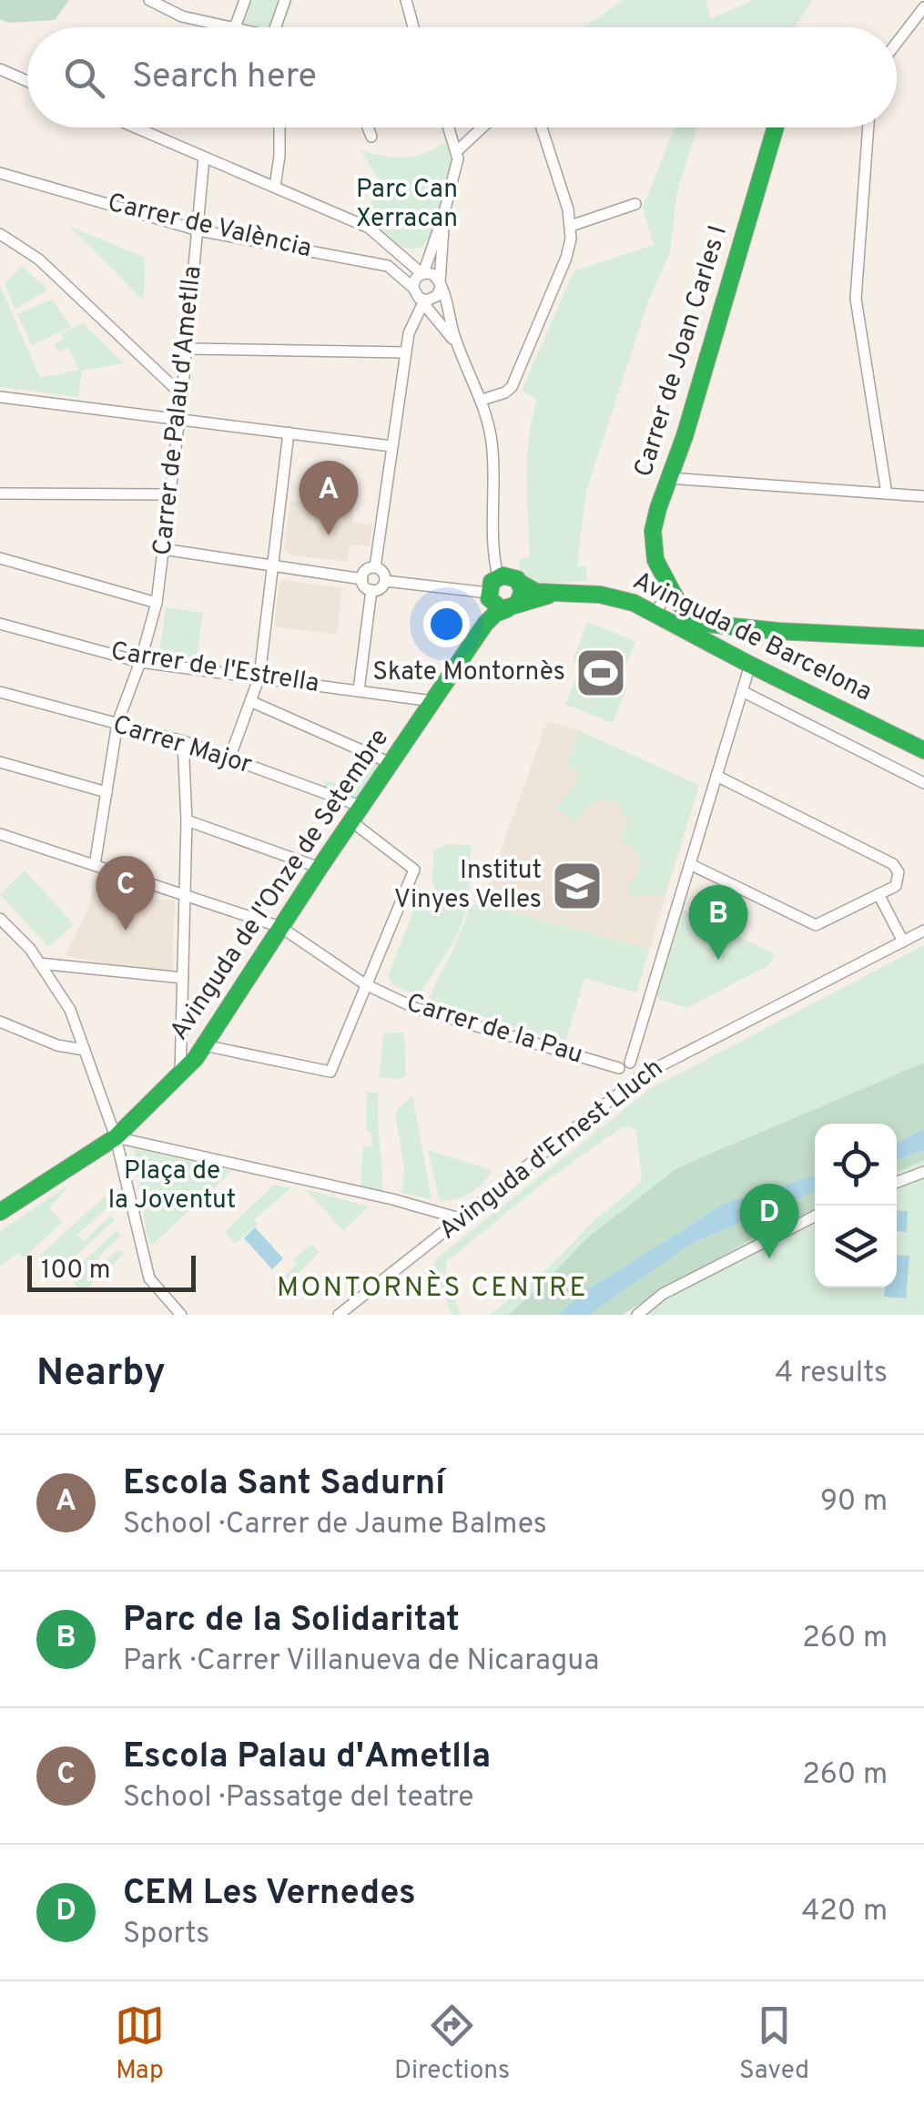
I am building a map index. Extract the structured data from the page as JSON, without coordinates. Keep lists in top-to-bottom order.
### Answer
{
  "streets": {
    "street": [
      "Carrer de València",
      "Carrer de Joan Carles I",
      "Carrer de Palau d'Ametlla",
      "Avinguda de Barcelona",
      "Carrer de l'Estrella",
      "Carrer Major",
      "Avinguda de l'Onze de Setembre",
      "Carrer de la Pau",
      "Avinguda d'Ernest Lluch"
    ]
  },
  "crossings": [
    ["Carrer de València", "Carrer de Palau d'Ametlla"],
    ["Carrer de Palau d'Ametlla", "Carrer de l'Estrella"],
    ["Carrer de Palau d'Ametlla", "Carrer Major"],
    ["Carrer de Palau d'Ametlla", "Carrer de la Pau"],
    ["Carrer de l'Estrella", "Avinguda de l'Onze de Setembre"],
    ["Carrer Major", "Avinguda de l'Onze de Setembre"],
    ["Avinguda de l'Onze de Setembre", "Carrer de la Pau"]
  ],
  "districts": ["MONTORNÈS CENTRE"],
  "parks": ["Parc Can Xerracan", "Plaça de la Joventut"],
  "places": {
    "sports": ["Skate Montornès"],
    "school or university": ["Institut Vinyes Velles"]
  },
  "scale_bar": "100 m",
  "page": {
    "search": "Search here",
    "pins": [
      "A",
      "C",
      "B",
      "D"
    ],
    "scale": "100 m",
    "heading": ["Nearby", "4 results"],
    "list": [
      {
        "mark": "A",
        "name": "Escola Sant Sadurní",
        "note": "School · Carrer de Jaume Balmes",
        "value": "90 m"
      },
      {
        "mark": "B",
        "name": "Parc de la Solidaritat",
        "note": "Park · Carrer Villanueva de Nicaragua",
        "value": "260 m"
      },
      {
        "mark": "C",
        "name": "Escola Palau d'Ametlla",
        "note": "School · Passatge del teatre",
        "value": "260 m"
      },
      {
        "mark": "D",
        "name": "CEM Les Vernedes",
        "note": "Sports",
        "value": "420 m"
      }
    ],
    "nav": ["Map", "Directions", "Saved"]
  }
}
